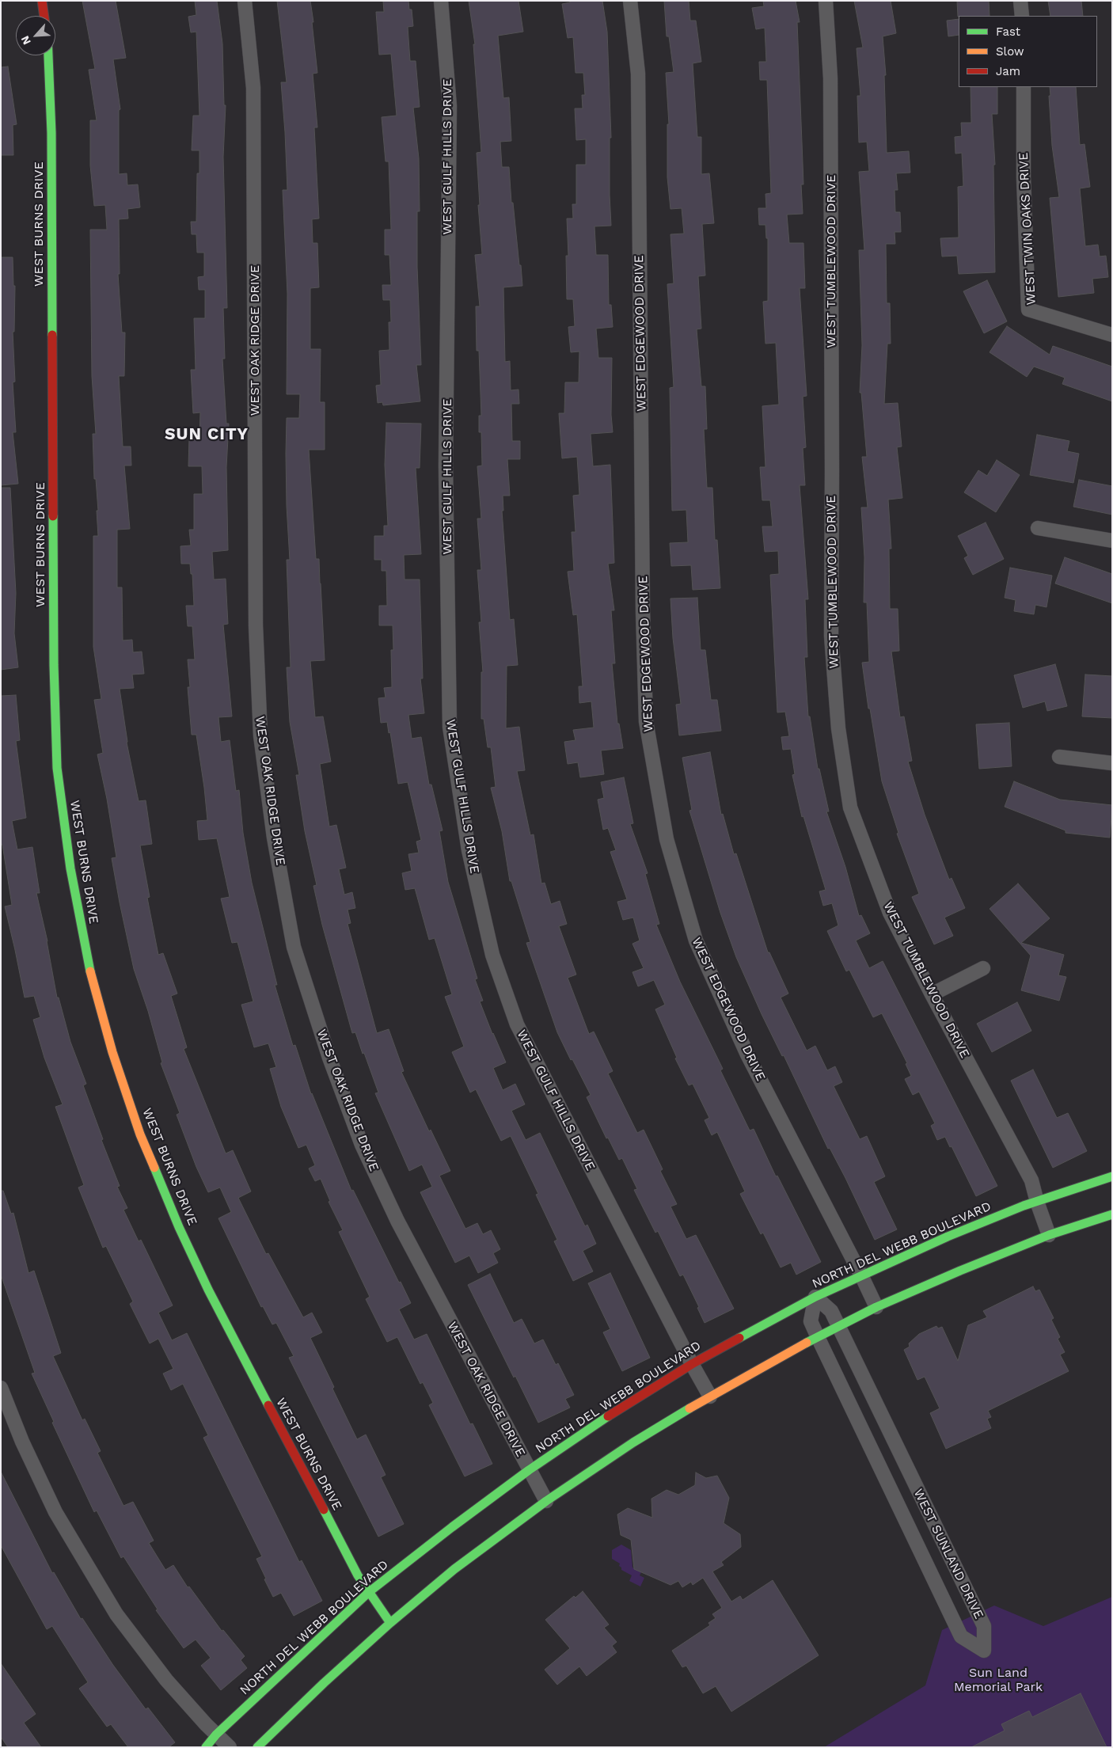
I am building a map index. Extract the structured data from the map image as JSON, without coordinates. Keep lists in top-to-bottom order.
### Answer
{
  "streets": {
    "street": [
      "WEST GULF HILLS DRIVE",
      "WEST BURNS DRIVE",
      "WEST TWIN OAKS DRIVE",
      "WEST TUMBLEWOOD DRIVE",
      "WEST EDGEWOOD DRIVE",
      "WEST OAK RIDGE DRIVE",
      "NORTH DEL WEBB BOULEVARD",
      "WEST SUNLAND DRIVE"
    ]
  },
  "crossings": [
    ["WEST GULF HILLS DRIVE", "NORTH DEL WEBB BOULEVARD"],
    ["WEST BURNS DRIVE", "NORTH DEL WEBB BOULEVARD"],
    ["WEST TUMBLEWOOD DRIVE", "NORTH DEL WEBB BOULEVARD"],
    ["WEST EDGEWOOD DRIVE", "NORTH DEL WEBB BOULEVARD"],
    ["WEST OAK RIDGE DRIVE", "NORTH DEL WEBB BOULEVARD"],
    ["NORTH DEL WEBB BOULEVARD", "WEST SUNLAND DRIVE"]
  ],
  "districts": ["SUN CITY"],
  "parks": ["Sun Land Memorial Park"],
  "legend": ["Fast", "Slow", "Jam"],
  "north": "bottom left"
}
